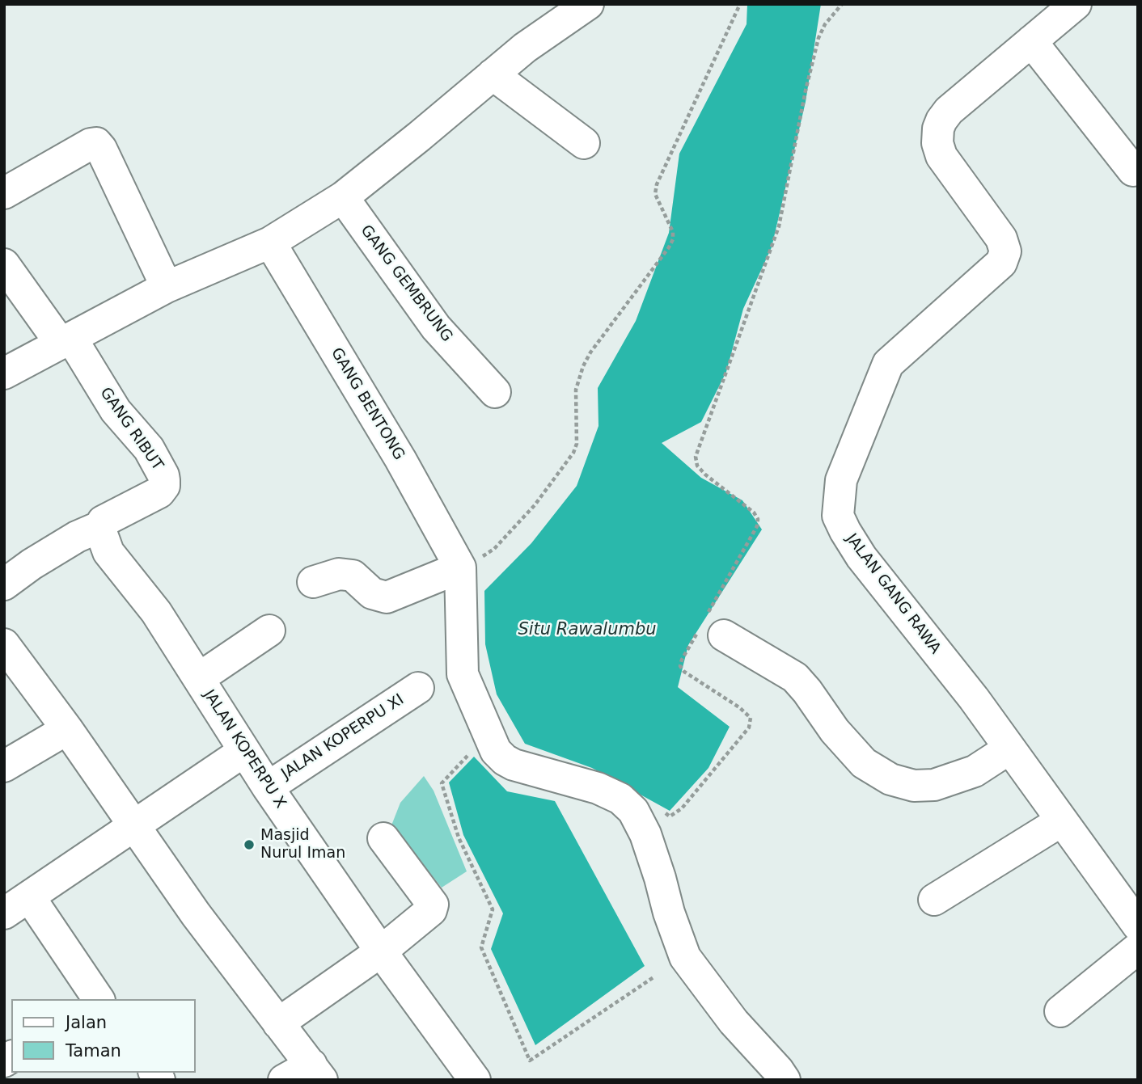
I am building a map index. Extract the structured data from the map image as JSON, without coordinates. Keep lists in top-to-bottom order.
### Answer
{
  "streets": {
    "street": [
      "GANG GEMBRUNG",
      "GANG BENTONG",
      "GANG RIBUT",
      "JALAN GANG RAWA",
      "JALAN KOPERPU XI",
      "JALAN KOPERPU X"
    ]
  },
  "crossings": [
    ["GANG RIBUT", "JALAN KOPERPU X"],
    ["JALAN KOPERPU XI", "JALAN KOPERPU X"]
  ],
  "water": ["Situ Rawalumbu"],
  "places": ["Masjid Nurul Iman"],
  "legend": ["Jalan", "Taman"]
}
